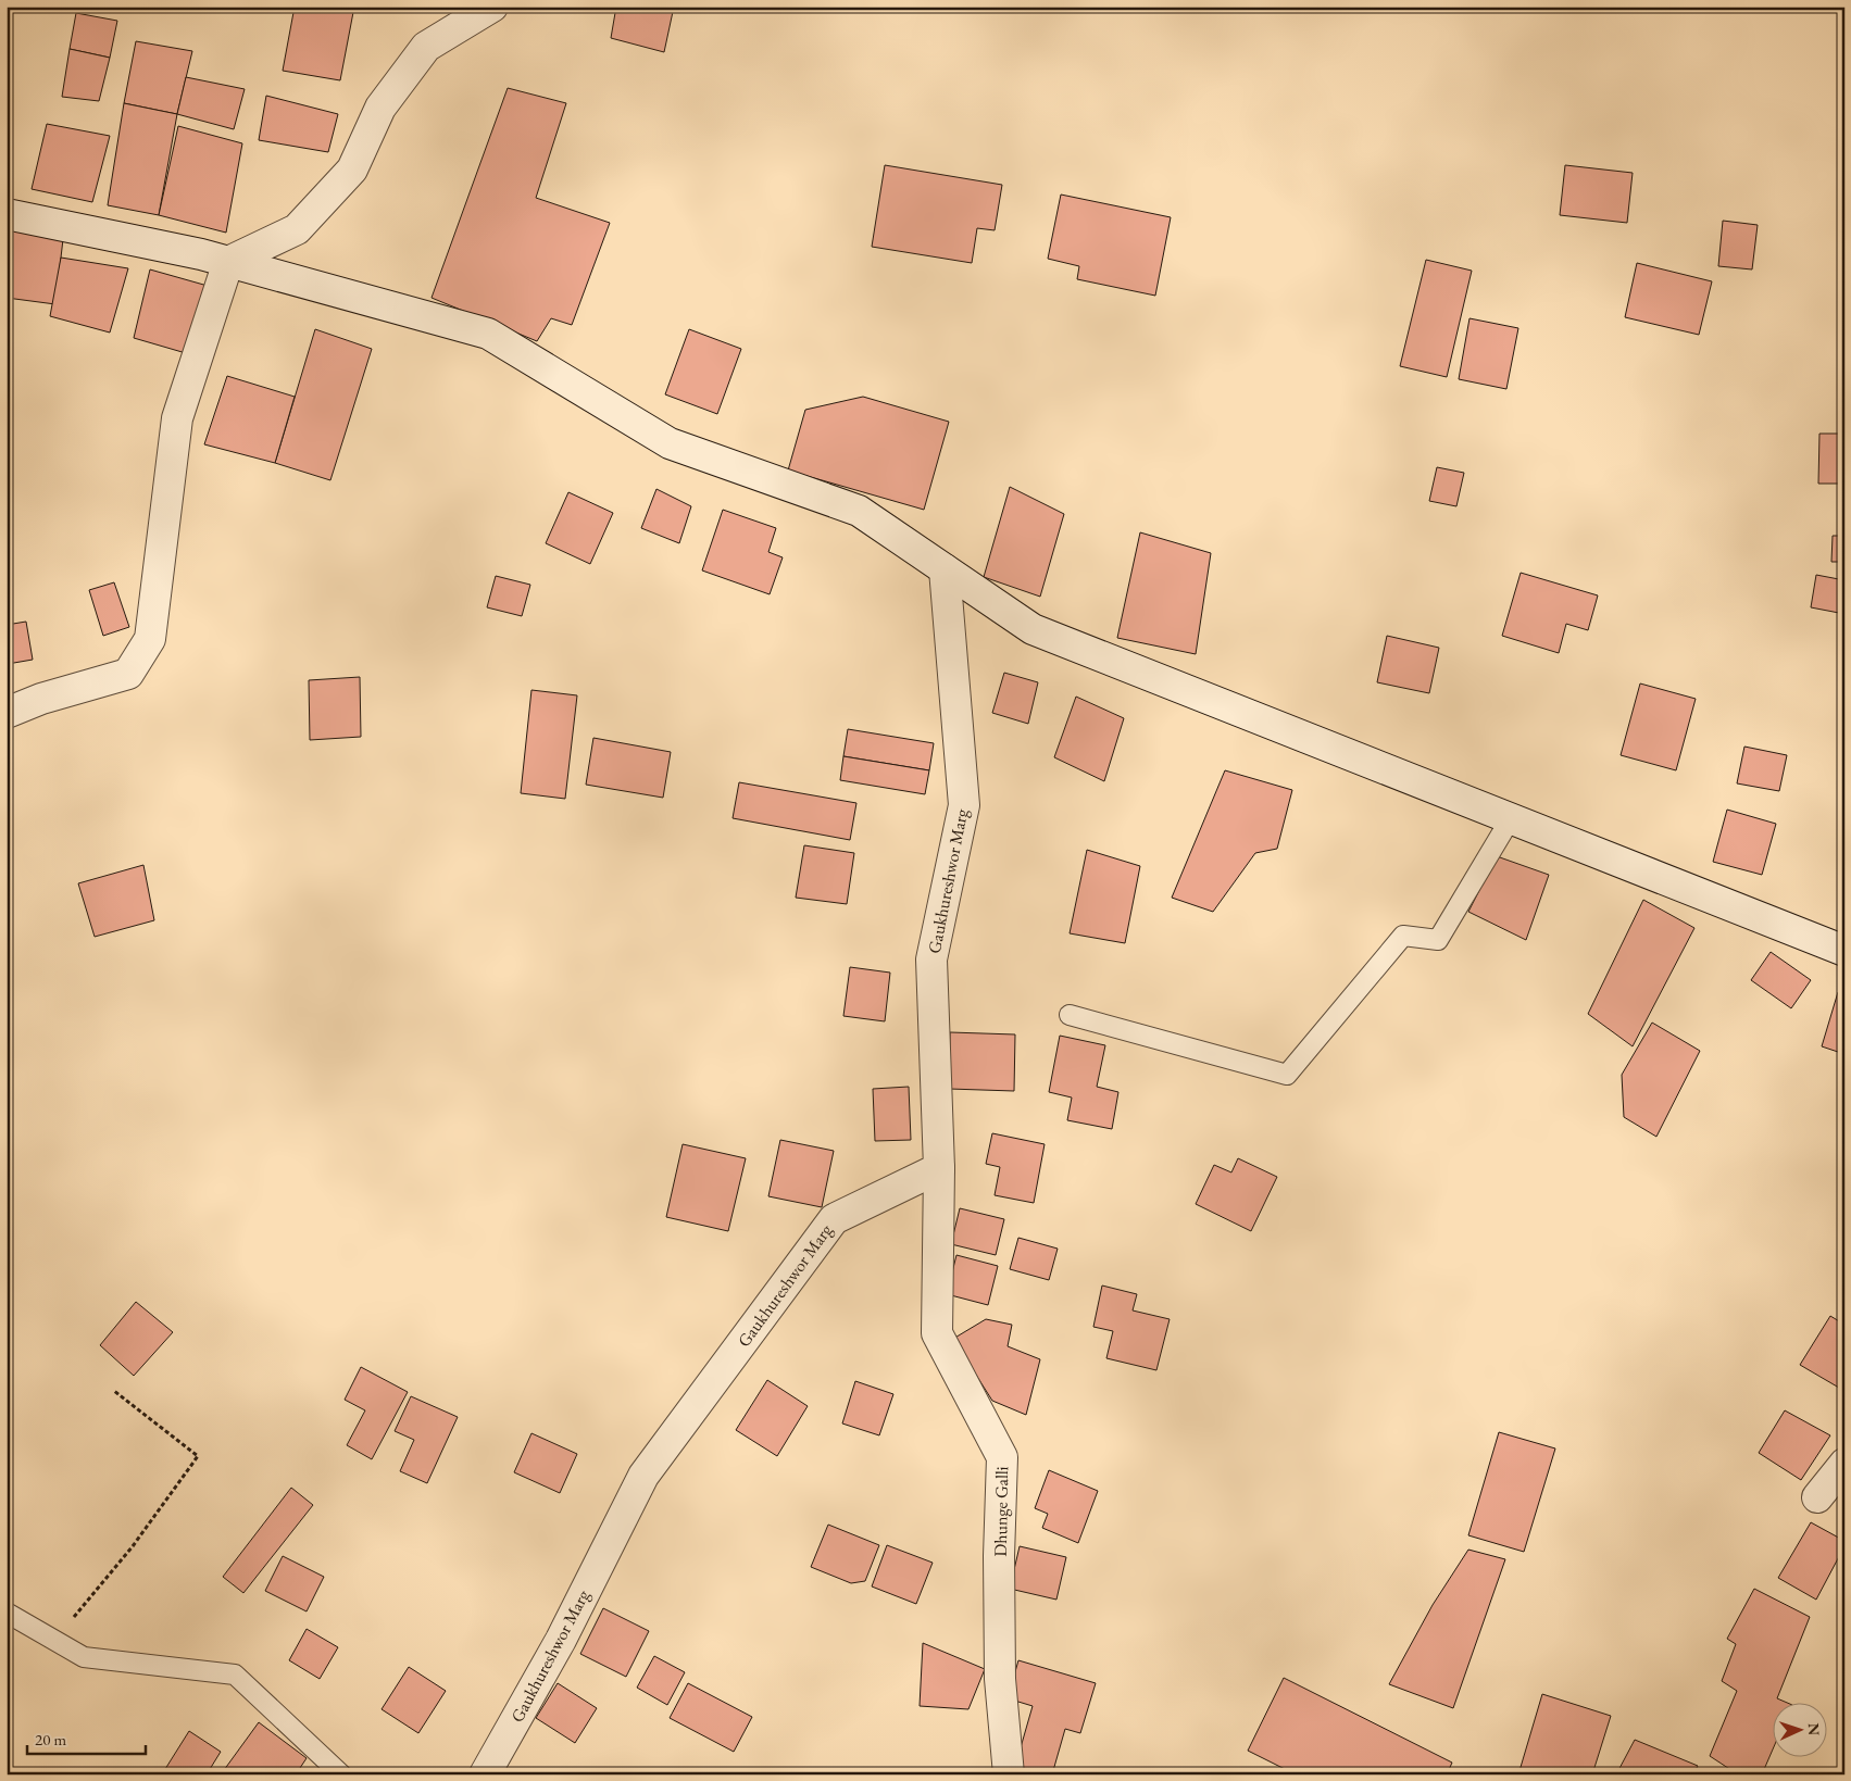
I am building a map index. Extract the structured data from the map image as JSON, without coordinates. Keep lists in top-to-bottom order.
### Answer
{
  "streets": {
    "street": ["Gaukhureshwor Marg", "Dhunge Galli"]
  },
  "crossings": [
    ["Gaukhureshwor Marg", "Dhunge Galli"]
  ],
  "scale_bar": "20 m",
  "north": "right"
}
